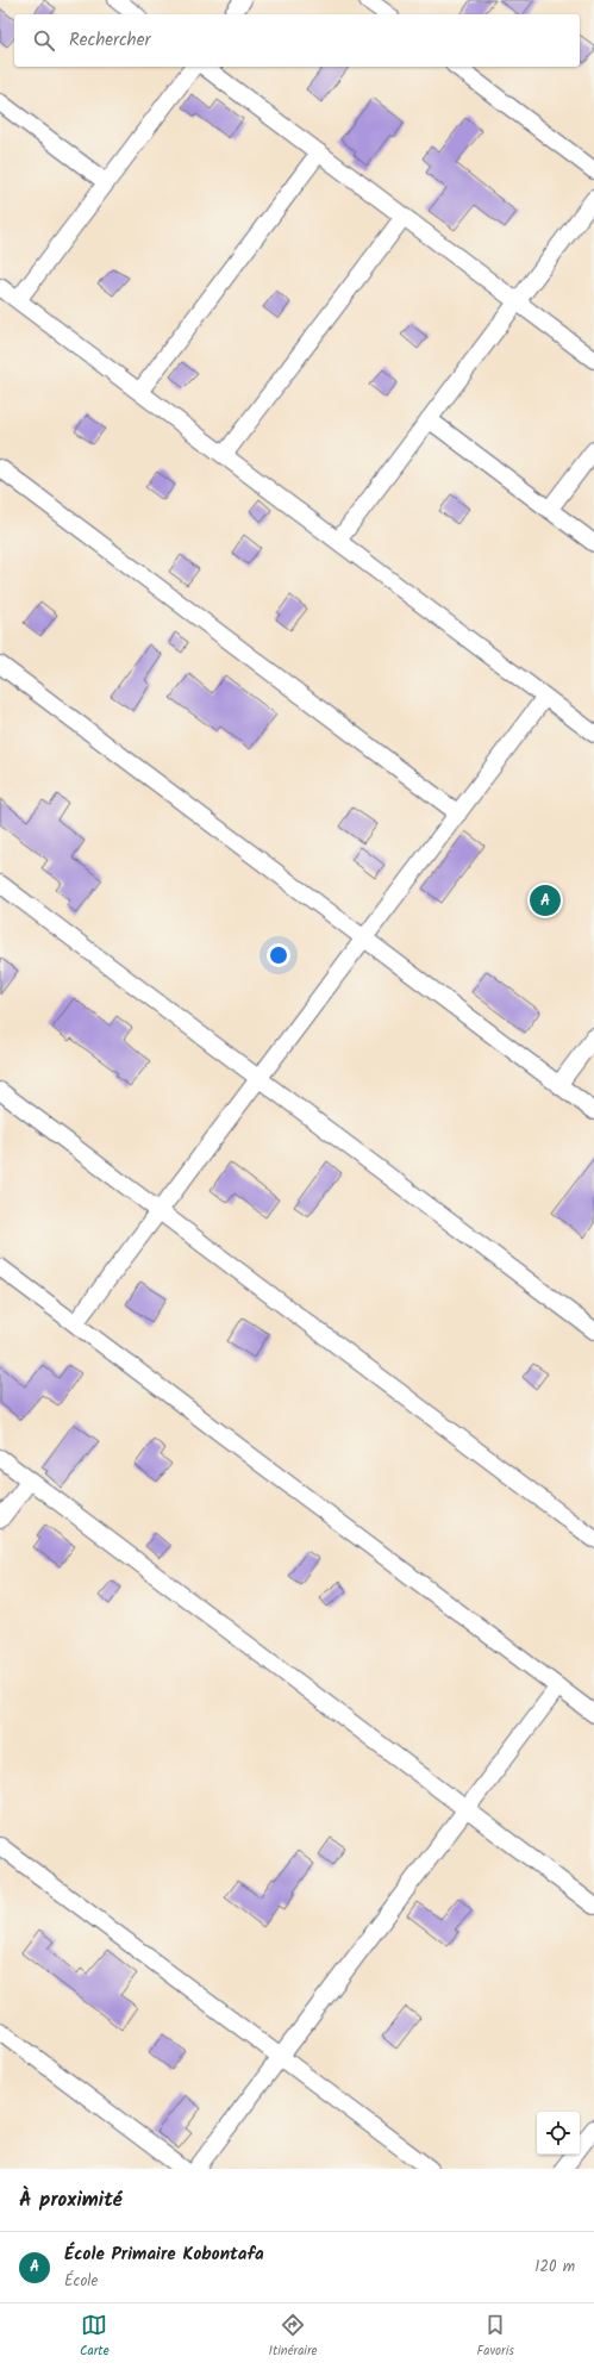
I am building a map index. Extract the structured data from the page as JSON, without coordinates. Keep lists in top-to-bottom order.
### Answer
{
  "page": {
    "search": "Rechercher",
    "pins": "A",
    "heading": "À proximité",
    "list": [
      {
        "mark": "A",
        "name": "École Primaire Kobontafa",
        "note": "École",
        "value": "120 m"
      }
    ],
    "nav": ["Carte", "Itinéraire", "Favoris"]
  }
}
